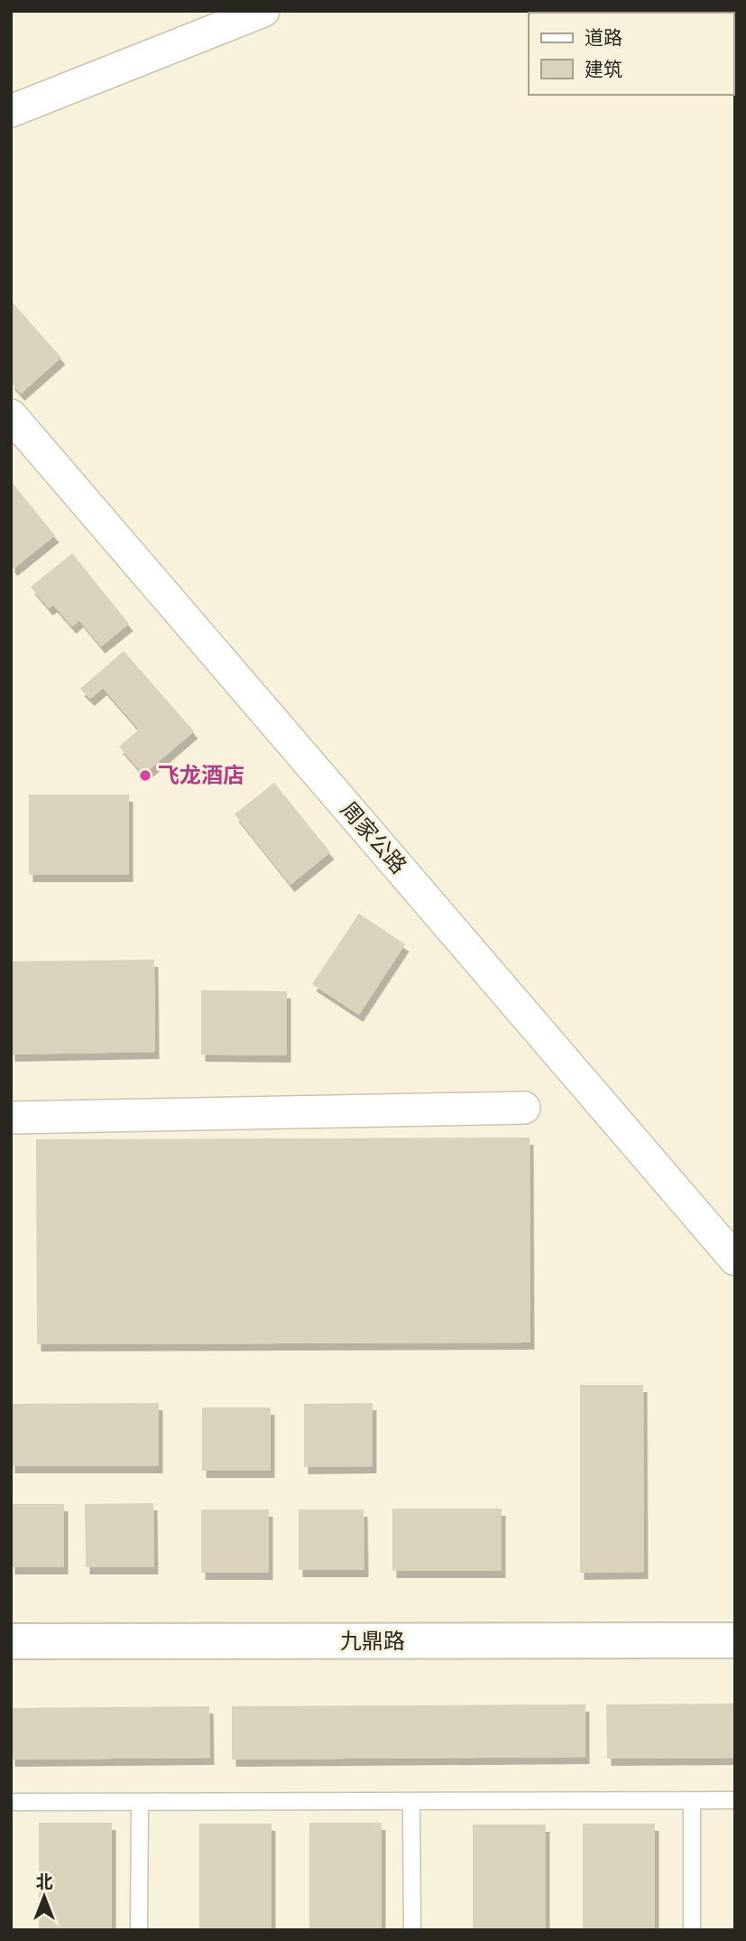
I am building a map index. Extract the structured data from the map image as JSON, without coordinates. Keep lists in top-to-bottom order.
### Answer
{
  "streets": {
    "street": ["周家公路", "九鼎路"]
  },
  "places": ["飞龙酒店"],
  "legend": ["道路", "建筑"],
  "north": "top"
}
